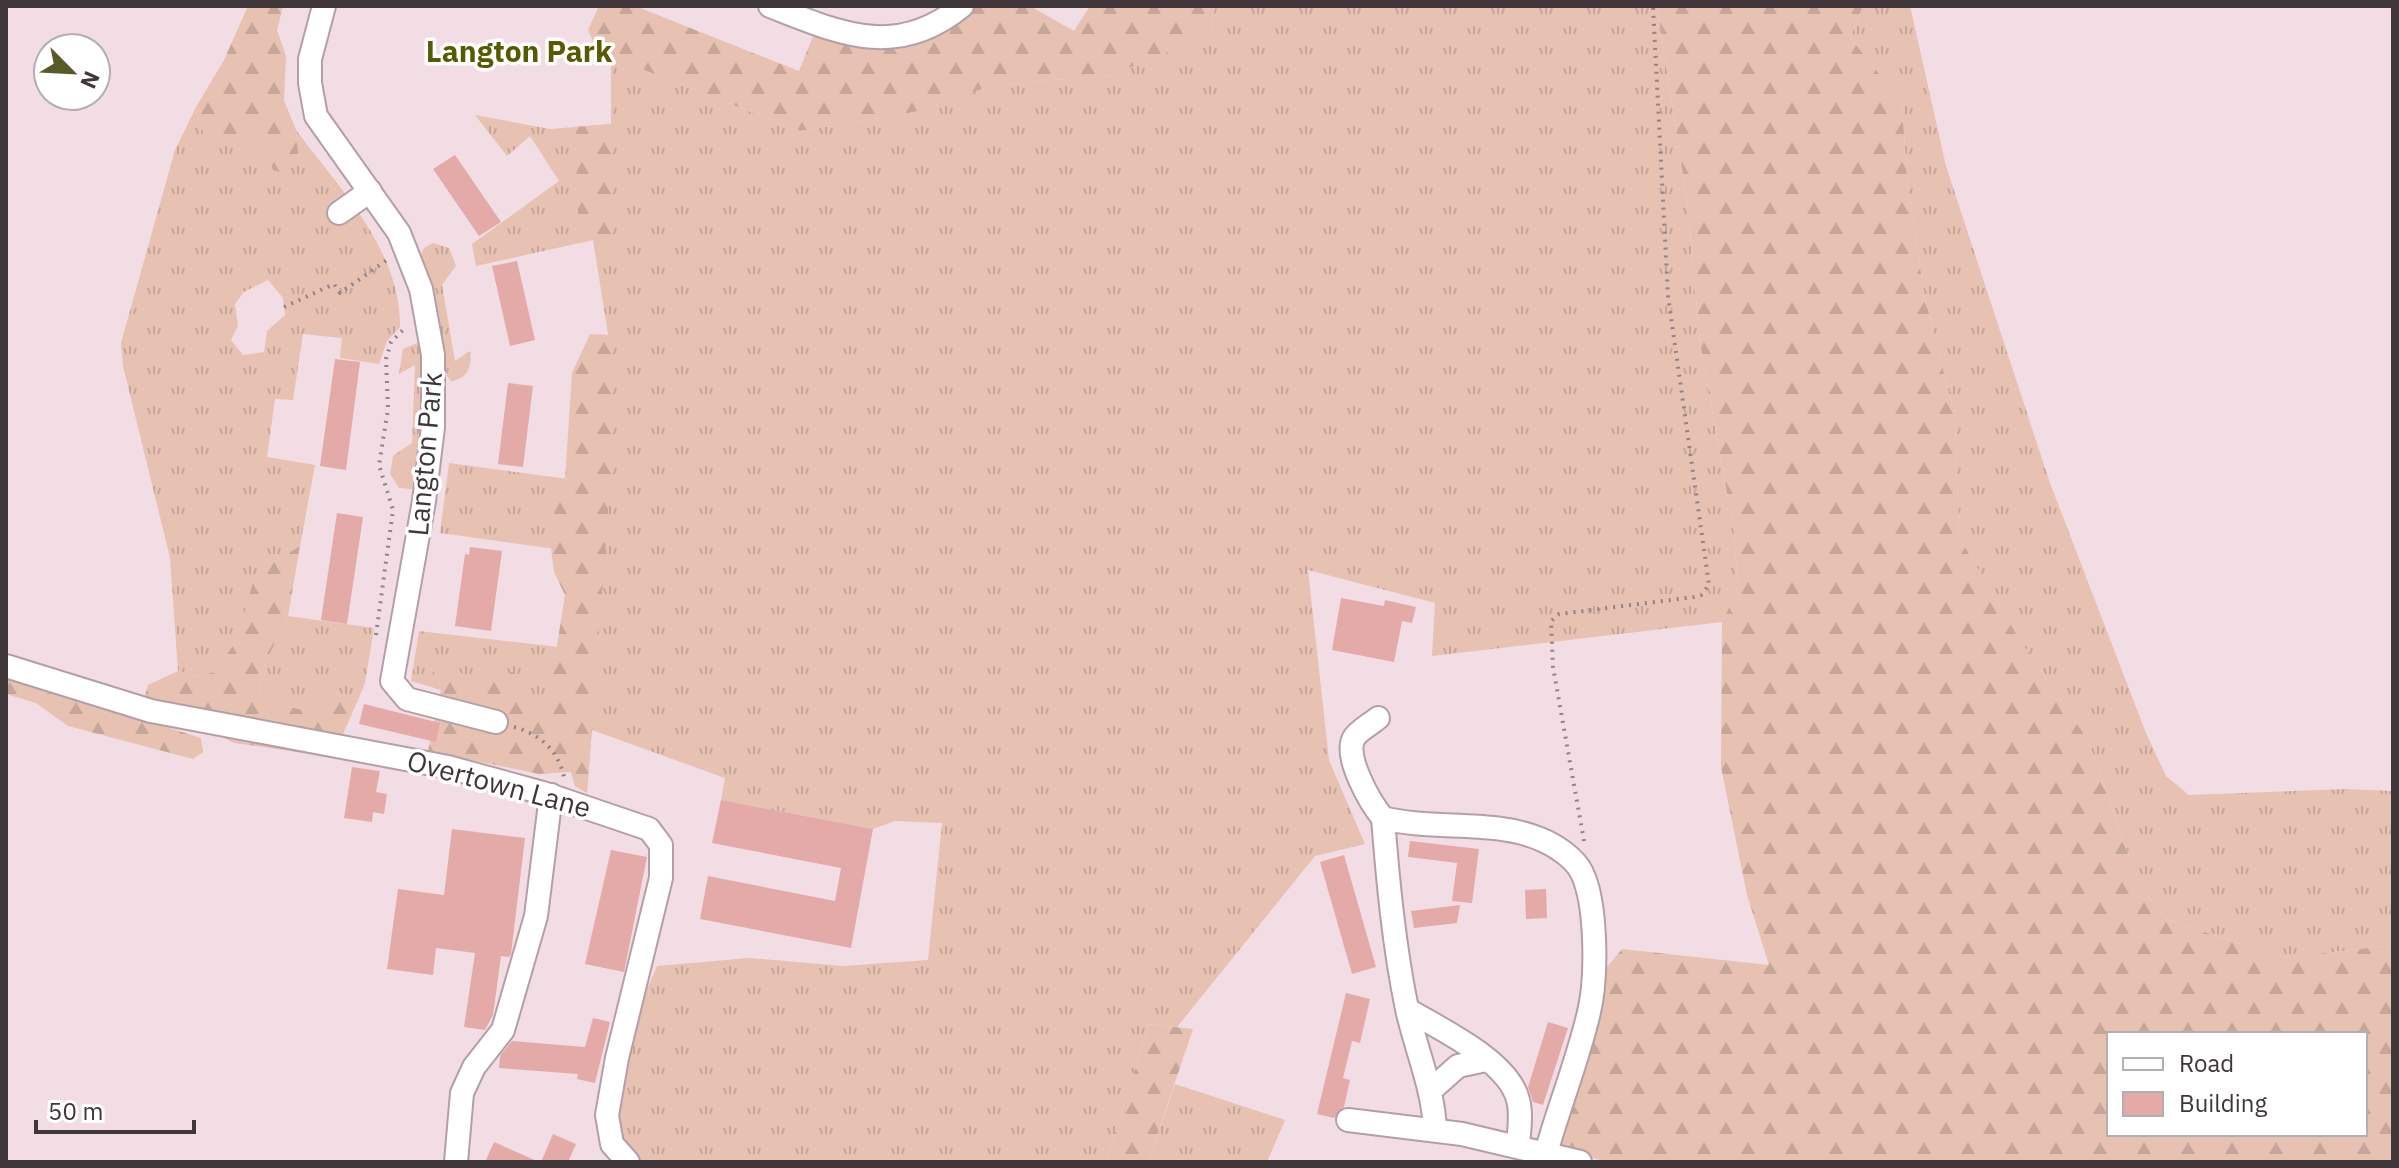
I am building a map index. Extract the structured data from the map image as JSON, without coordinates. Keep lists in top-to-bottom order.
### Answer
{
  "streets": {
    "street": ["Langton Park", "Overtown Lane"]
  },
  "districts": ["Langton Park"],
  "legend": ["Road", "Building"],
  "scale_bar": "50 m",
  "north": "bottom right"
}
